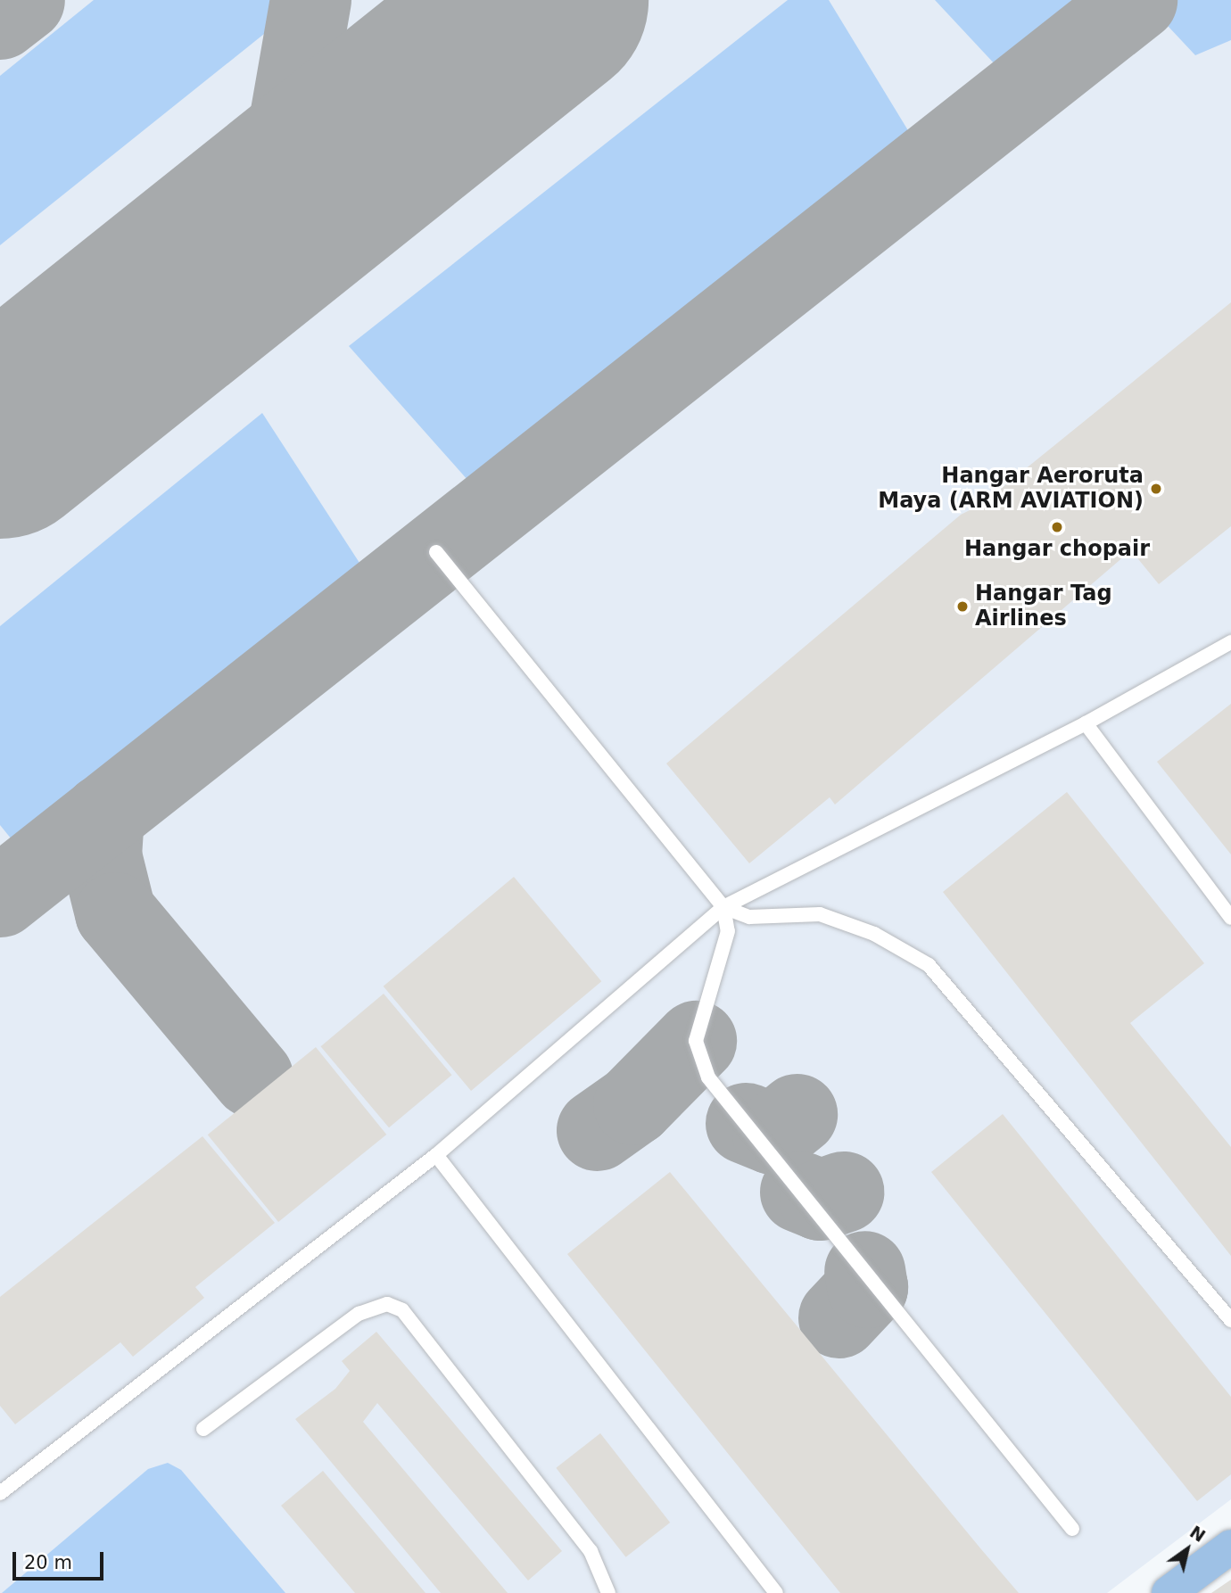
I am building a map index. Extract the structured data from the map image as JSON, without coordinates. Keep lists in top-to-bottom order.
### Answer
{
  "places": ["Hangar Aeroruta Maya (ARM AVIATION)", "Hangar chopair", "Hangar Tag Airlines"],
  "scale_bar": "20 m",
  "north": "top right"
}
